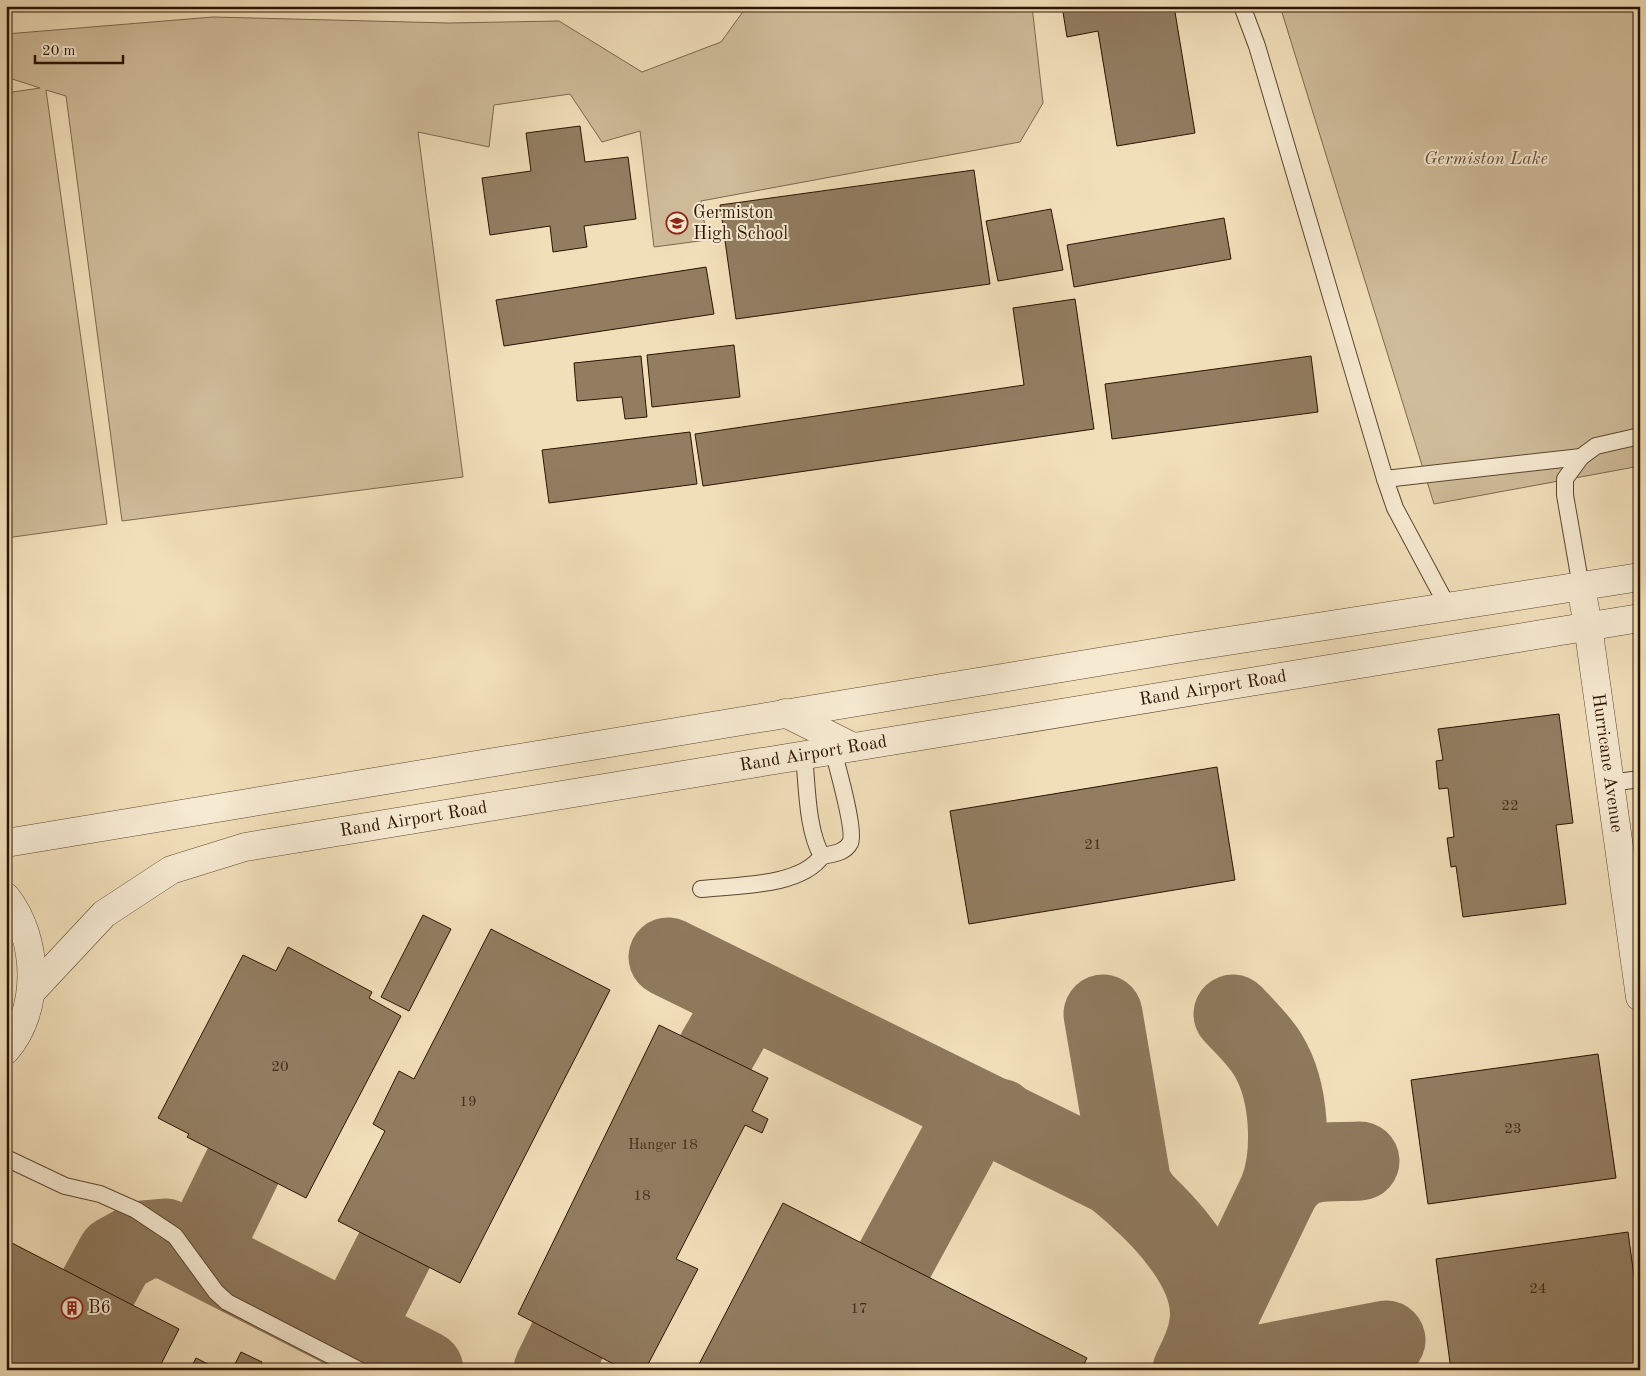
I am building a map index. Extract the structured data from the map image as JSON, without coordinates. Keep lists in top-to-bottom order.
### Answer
{
  "streets": {
    "street": ["Rand Airport Road", "Hurricane Avenue"]
  },
  "crossings": [
    ["Rand Airport Road", "Hurricane Avenue"]
  ],
  "parks": ["Germiston Lake"],
  "places": {
    "school or university": ["Germiston High School"],
    "building": ["B6"]
  },
  "house_numbers": [
    "22",
    "21",
    "20",
    "19",
    "23",
    "Hanger 18",
    "18",
    "24",
    "17"
  ],
  "scale_bar": "20 m"
}
